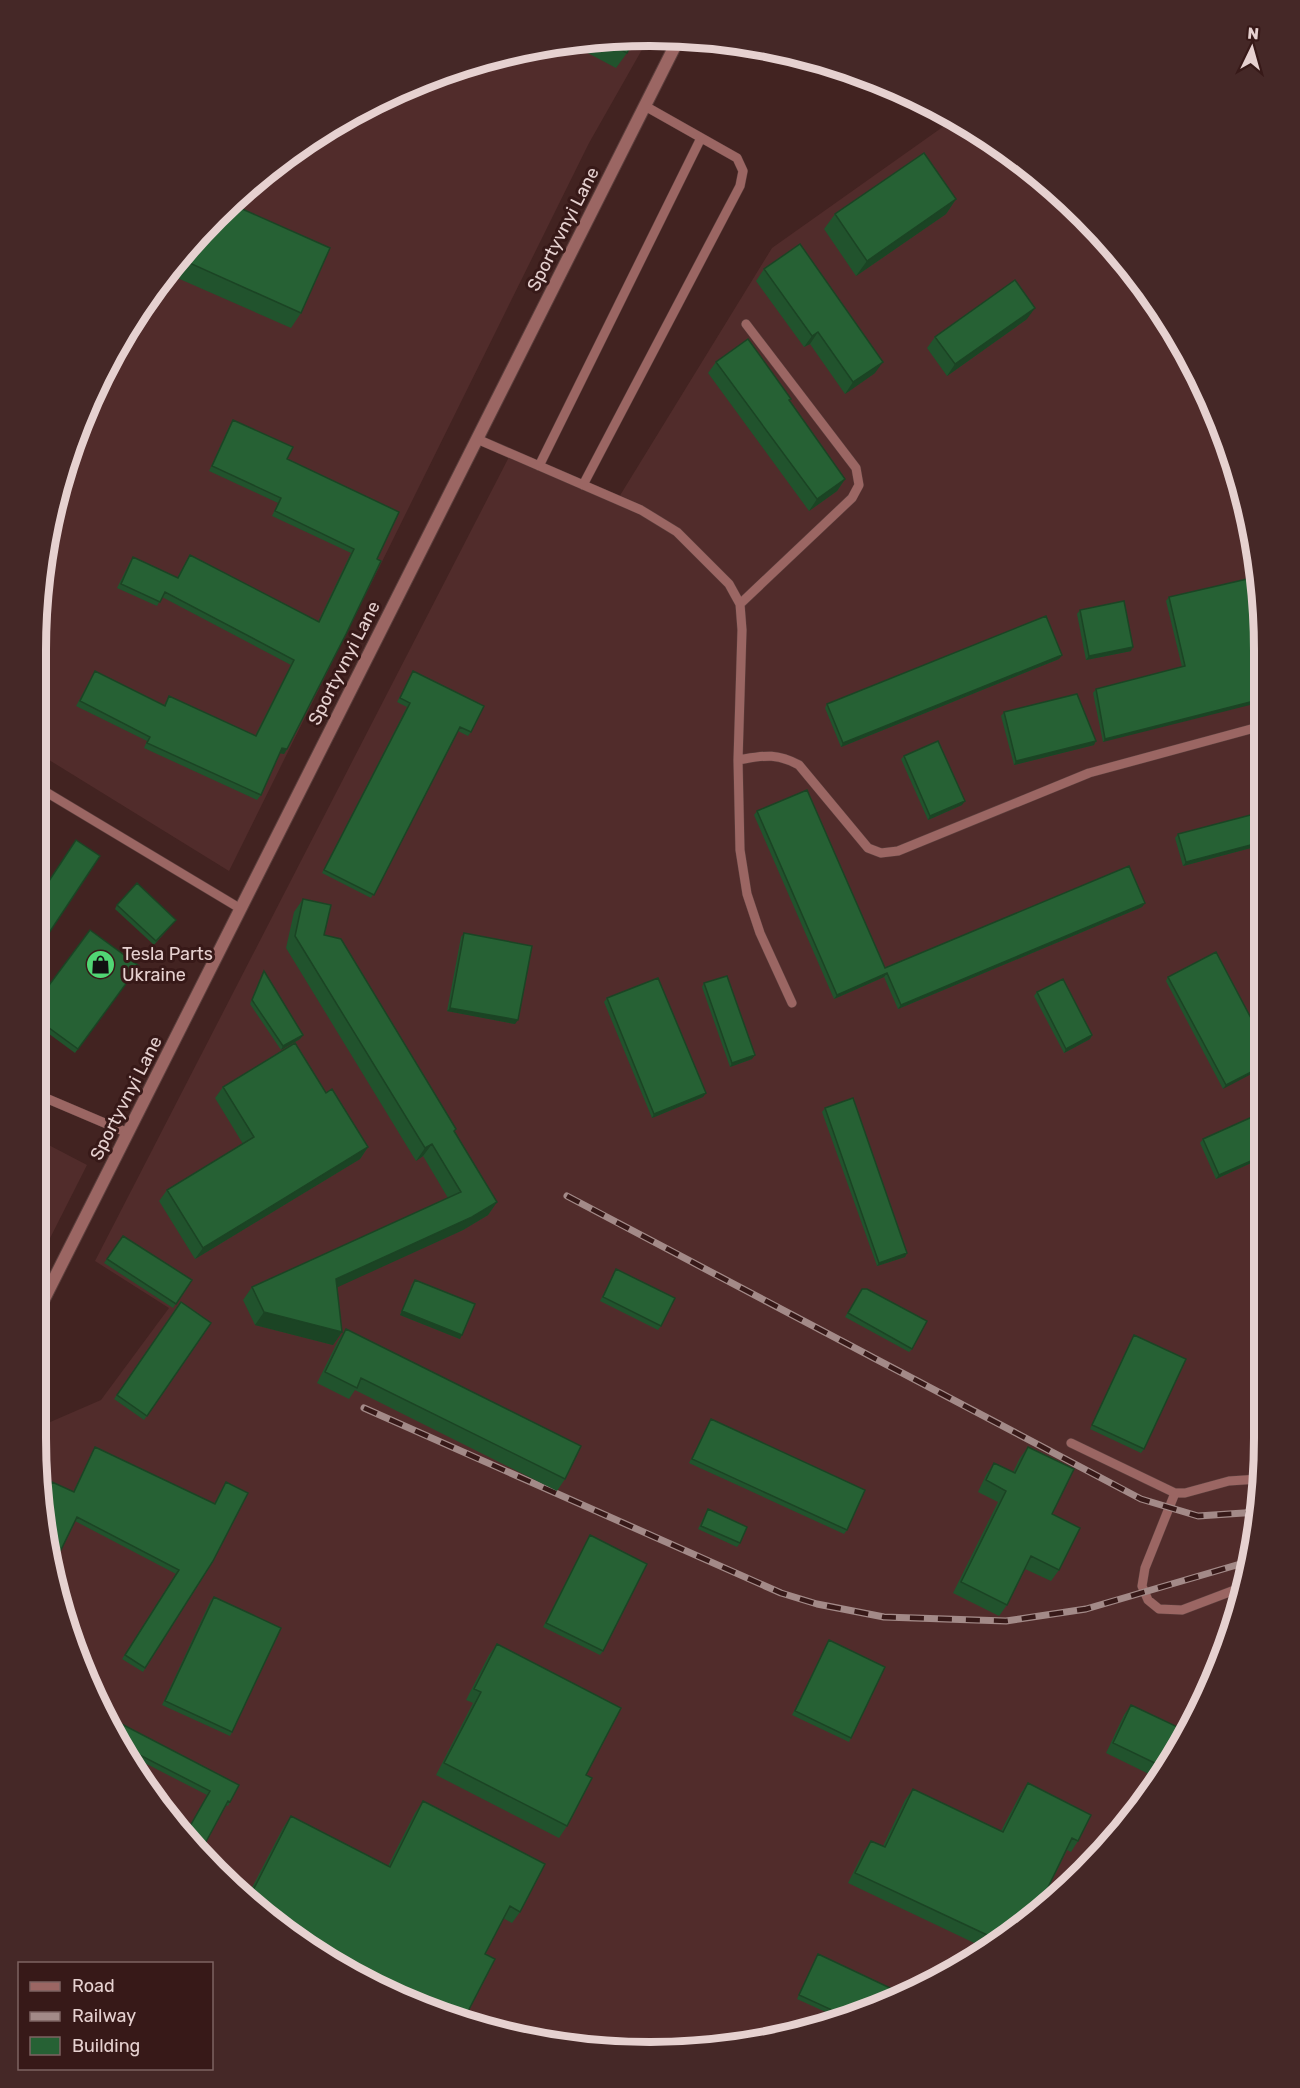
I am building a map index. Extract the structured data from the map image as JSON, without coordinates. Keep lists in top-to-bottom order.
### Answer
{
  "streets": {
    "street": ["Sportyvnyi Lane"]
  },
  "places": {
    "shop": ["Tesla Parts Ukraine"]
  },
  "legend": ["Road", "Railway", "Building"],
  "north": "top"
}
